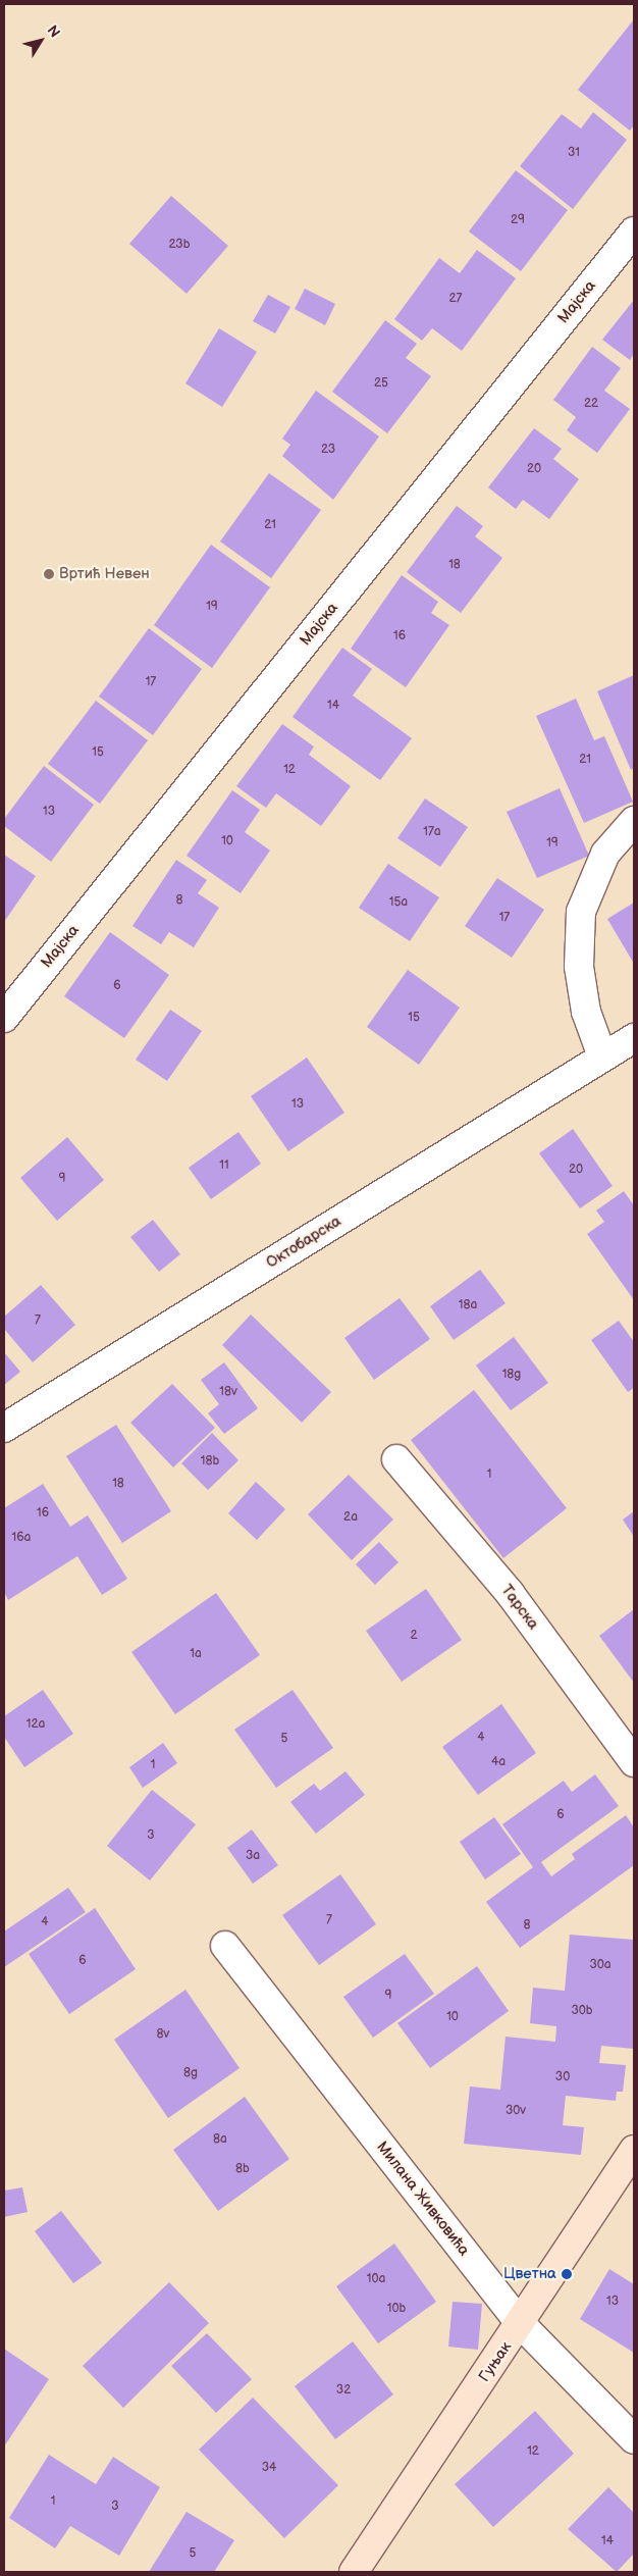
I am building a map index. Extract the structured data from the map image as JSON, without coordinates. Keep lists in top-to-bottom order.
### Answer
{
  "streets": {
    "street": [
      "Мајска",
      "Октобарска",
      "Тарска",
      "Милана Живковића",
      "Гуњак"
    ]
  },
  "crossings": [
    ["Милана Живковића", "Гуњак"]
  ],
  "places": ["Вртић Невен", "Цветна"],
  "house_numbers": [
    "31",
    "29",
    "23b",
    "27",
    "25",
    "22",
    "23",
    "20",
    "21",
    "18",
    "19",
    "16",
    "17",
    "14",
    "15",
    "21",
    "12",
    "13",
    "17a",
    "10",
    "19",
    "8",
    "15a",
    "17",
    "6",
    "15",
    "13",
    "11",
    "20",
    "9",
    "18a",
    "7",
    "18g",
    "18v",
    "18b",
    "1",
    "18",
    "16",
    "2a",
    "16a",
    "2",
    "1a",
    "12a",
    "4",
    "5",
    "4a",
    "1",
    "6",
    "3",
    "3a",
    "7",
    "4",
    "8",
    "6",
    "30a",
    "9",
    "30b",
    "10",
    "8v",
    "8g",
    "30",
    "30v",
    "8a",
    "8b",
    "10a",
    "13",
    "10b",
    "32",
    "12",
    "34",
    "1",
    "3",
    "14",
    "5"
  ],
  "north": "top right"
}
